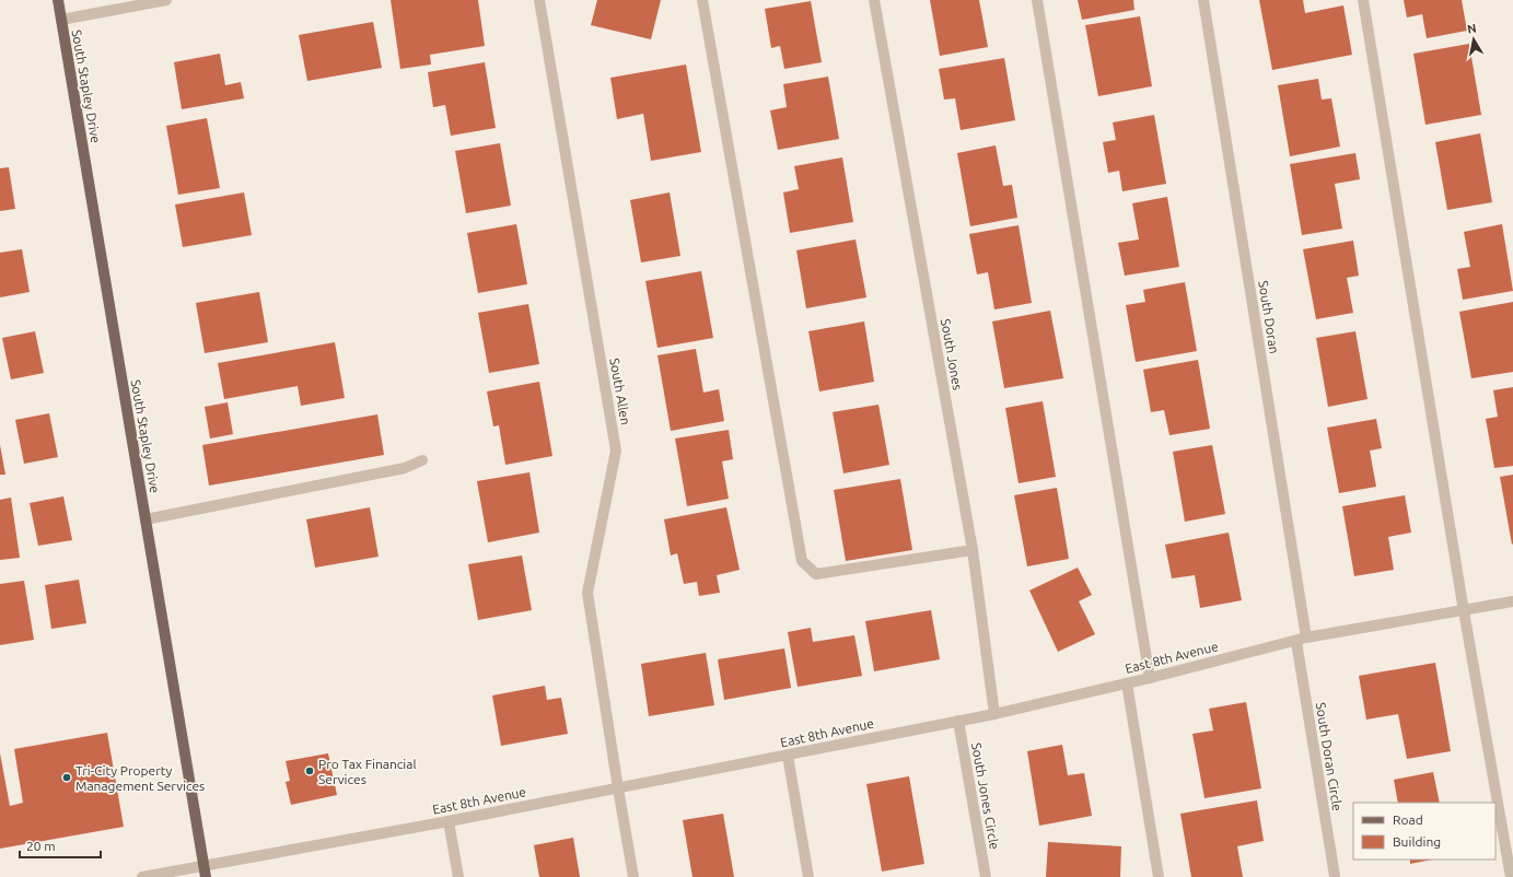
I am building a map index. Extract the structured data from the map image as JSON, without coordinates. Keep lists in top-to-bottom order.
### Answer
{
  "streets": {
    "main road": ["South Stapley Drive"],
    "street": [
      "South Doran",
      "South Jones",
      "South Allen",
      "East 8th Avenue",
      "South Doran Circle",
      "South Jones Circle"
    ]
  },
  "crossings": [
    ["South Stapley Drive", "East 8th Avenue"],
    ["South Doran", "East 8th Avenue"],
    ["South Doran", "South Doran Circle"],
    ["South Jones", "East 8th Avenue"],
    ["South Allen", "East 8th Avenue"],
    ["East 8th Avenue", "South Doran Circle"],
    ["East 8th Avenue", "South Jones Circle"]
  ],
  "places": ["Pro Tax Financial Services", "Tri-City Property Management Services"],
  "legend": ["Road", "Building"],
  "scale_bar": "20 m",
  "north": "top"
}
